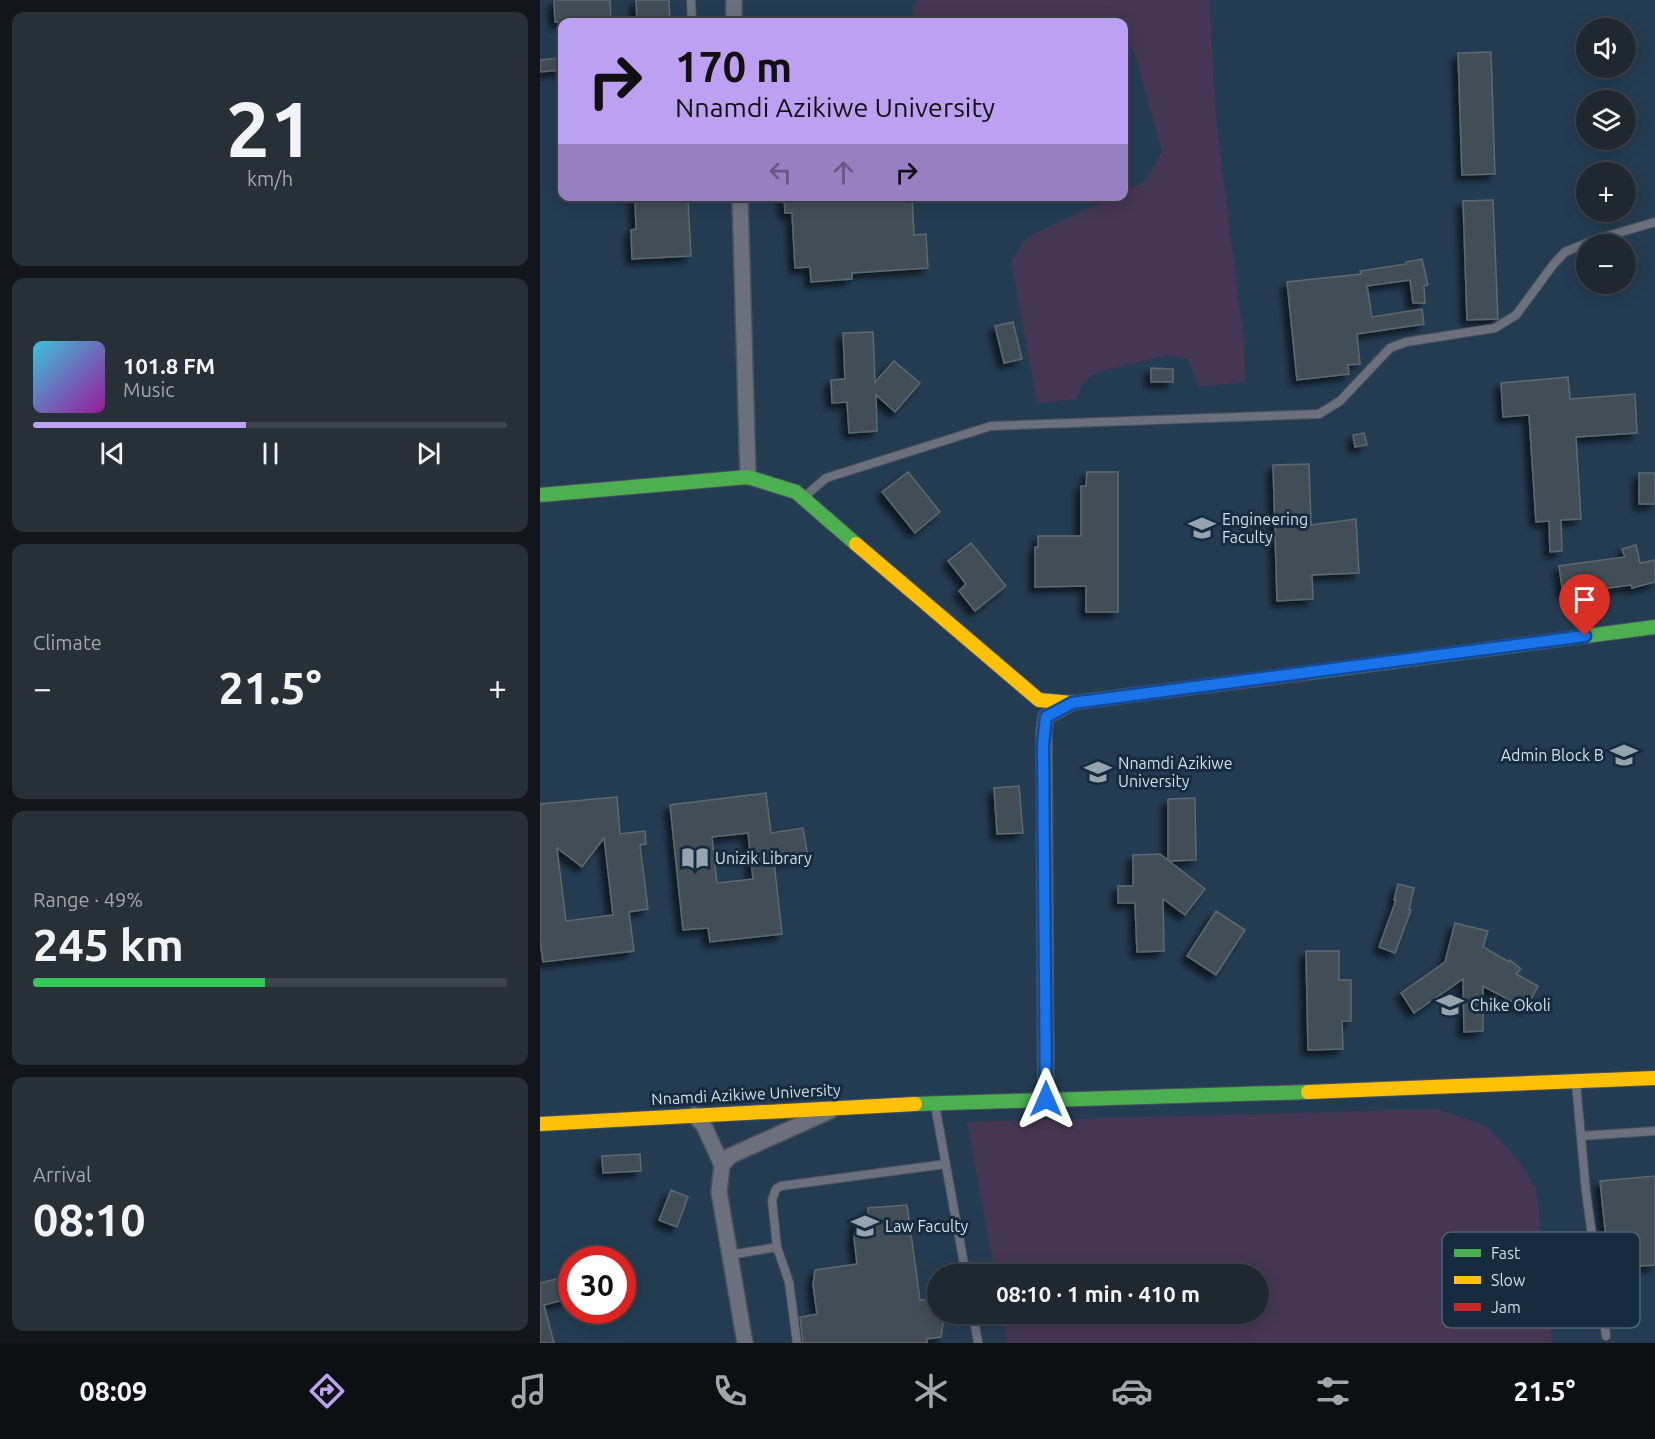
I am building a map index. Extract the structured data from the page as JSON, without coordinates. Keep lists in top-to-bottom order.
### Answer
{
  "streets": {
    "street": ["Nnamdi Azikiwe University"]
  },
  "places": {
    "school or university": [
      "Engineering Faculty",
      "Admin Block B",
      "Nnamdi Azikiwe University",
      "Chike Okoli",
      "Law Faculty"
    ],
    "library": ["Unizik Library"]
  },
  "legend": ["Fast", "Slow", "Jam"],
  "page": {
    "tile": [
      ["21", "km/h"],
      "Climate",
      ["Range · 49%", "245 km"],
      ["Arrival", "08:10"]
    ],
    "map_buttons": ["+", "−"],
    "turn": ["170 m", "Nnamdi Azikiwe University"],
    "song": ["101.8 FM", "Music"],
    "heat": ["−", "21.5°", "+"],
    "limit": "30",
    "trip": "08:10 · 1 min · 410 m",
    "tabs": ["08:09", "21.5°"]
  }
}
